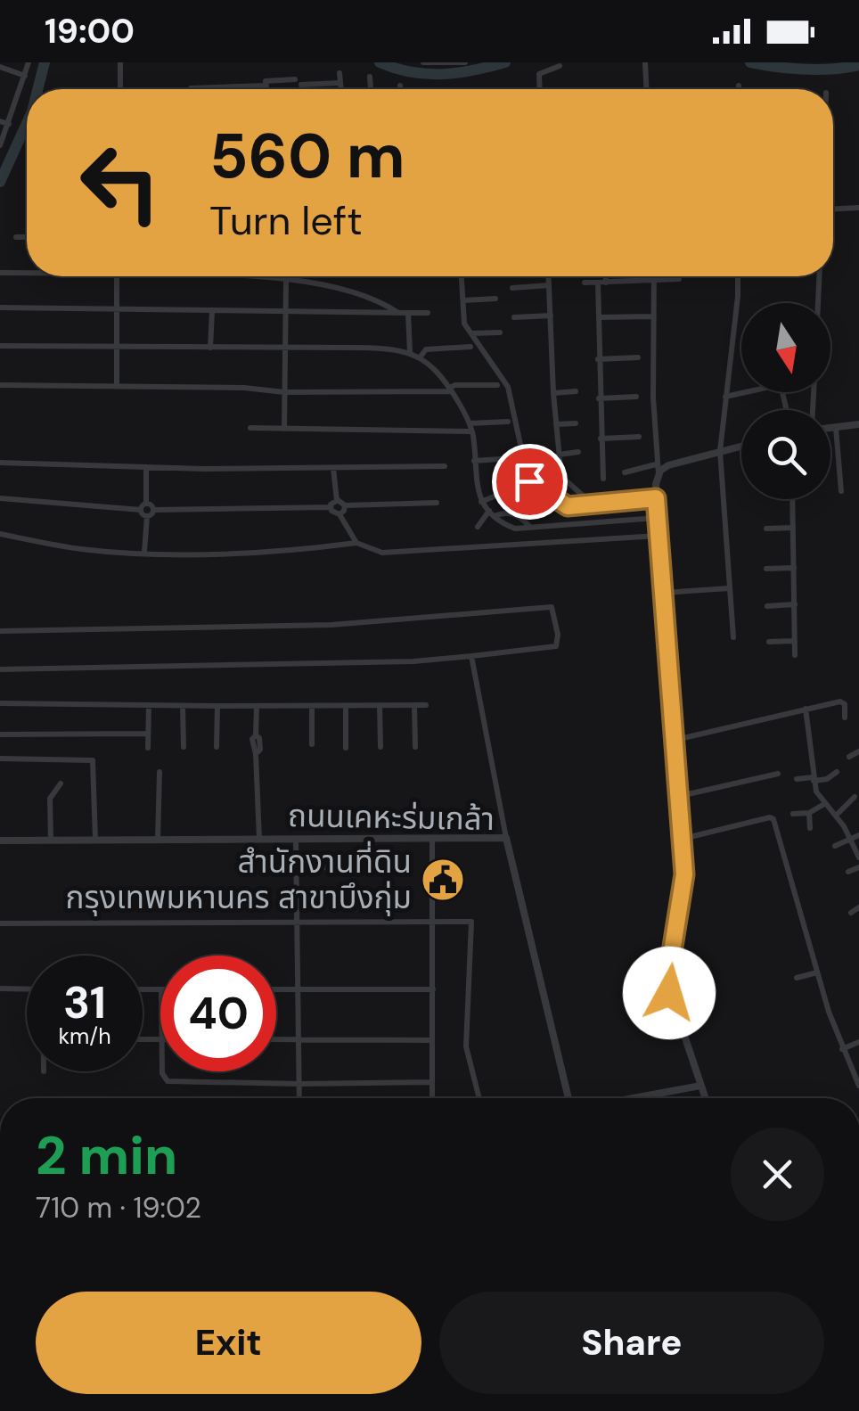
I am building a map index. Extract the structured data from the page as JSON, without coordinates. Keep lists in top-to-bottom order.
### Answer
{
  "streets": {
    "street": ["ถนนเคหะร่มเกล้า"]
  },
  "places": {
    "public building": ["สำนักงานที่ดิน กรุงเทพมหานคร สาขาบึงกุ่ม"]
  },
  "north": "bottom",
  "page": {
    "status": "19:00",
    "turn": ["560 m", "Turn left"],
    "speed": "31 km/h",
    "limit": "40",
    "heading": ["2 min", "710 m · 19:02"],
    "buttons": ["Exit", "Share"]
  }
}
